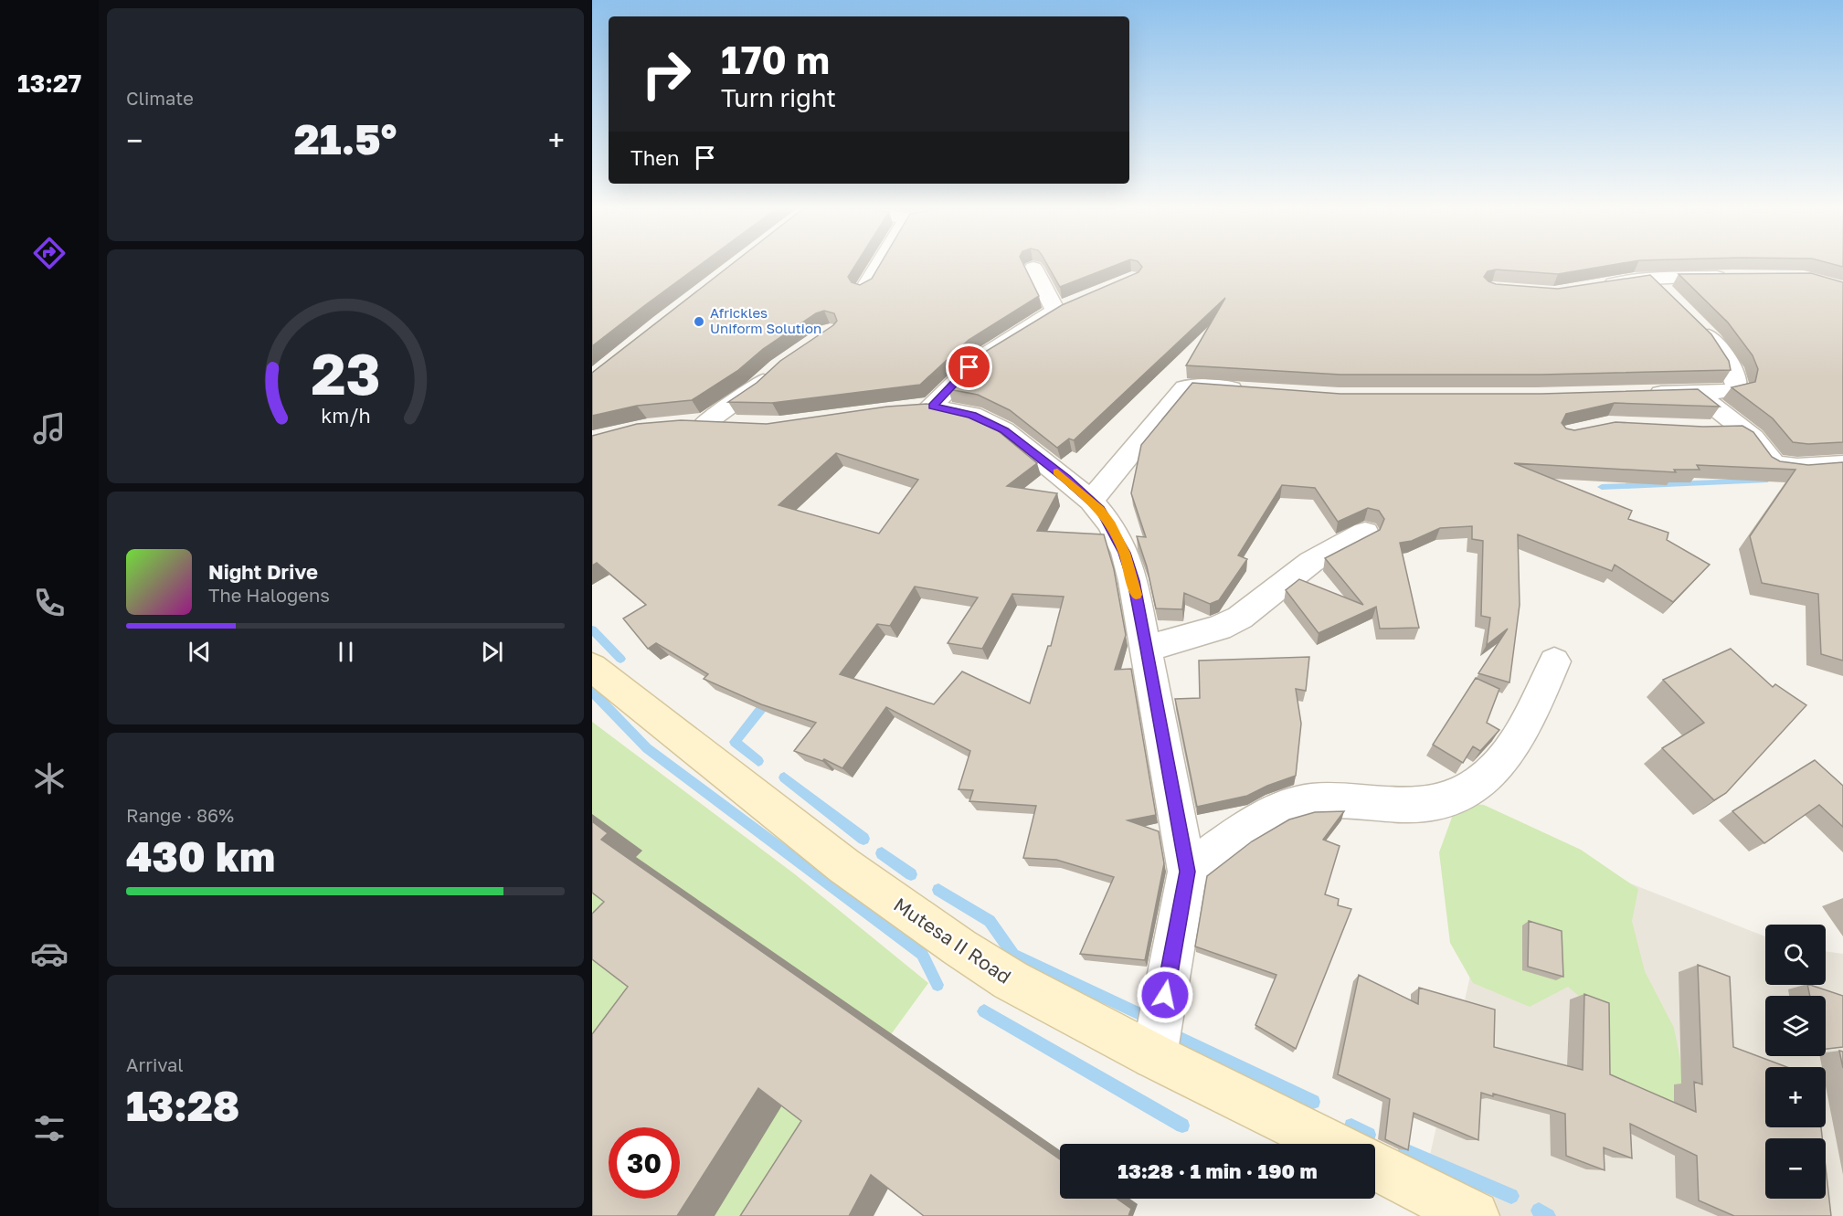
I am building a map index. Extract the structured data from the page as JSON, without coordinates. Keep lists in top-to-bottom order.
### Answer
{
  "streets": {
    "street": ["Mutesa II Road"]
  },
  "places": ["Africkles Uniform Solution"],
  "page": {
    "tabs": "13:27",
    "tile": [
      "Climate",
      ["Range · 86%", "430 km"],
      ["Arrival", "13:28"]
    ],
    "turn": ["170 m", "Turn right"],
    "heat": ["−", "21.5°", "+"],
    "then": "Then",
    "song": ["Night Drive", "The Halogens"],
    "map_buttons": ["+", "−"],
    "limit": "30",
    "trip": "13:28 · 1 min · 190 m",
    "gauge": ["23", "km/h"]
  }
}
